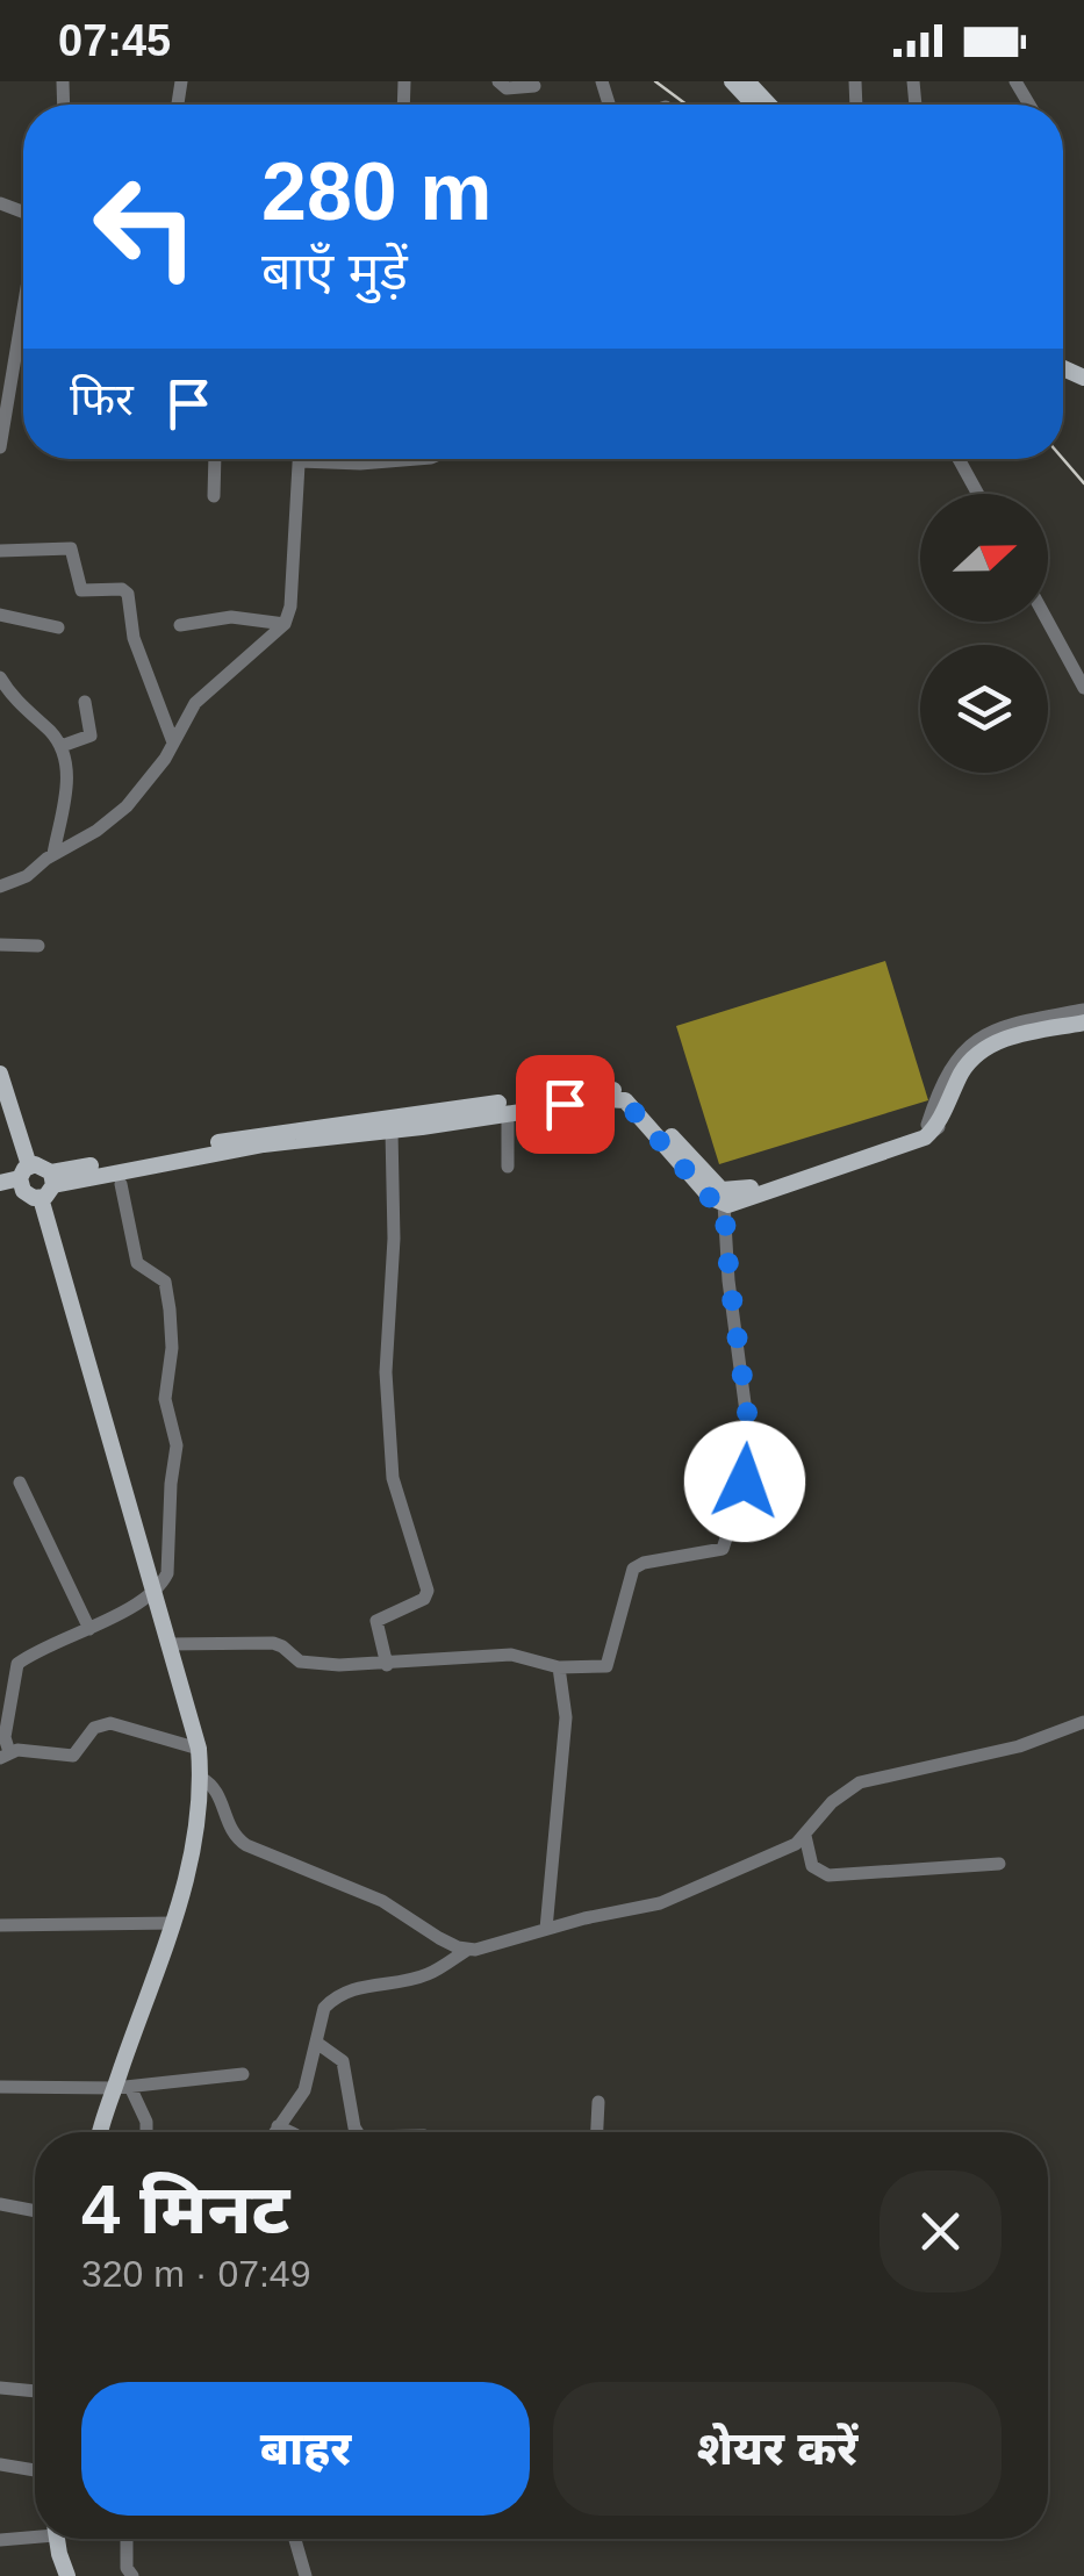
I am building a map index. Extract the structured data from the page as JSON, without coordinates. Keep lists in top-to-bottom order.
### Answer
{
  "north": "right",
  "page": {
    "status": "07:45",
    "turn": ["280 m", "बाएँ मुड़ें"],
    "then": "फिर",
    "heading": ["4 मिनट", "320 m · 07:49"],
    "buttons": ["बाहर", "शेयर करें"]
  }
}
